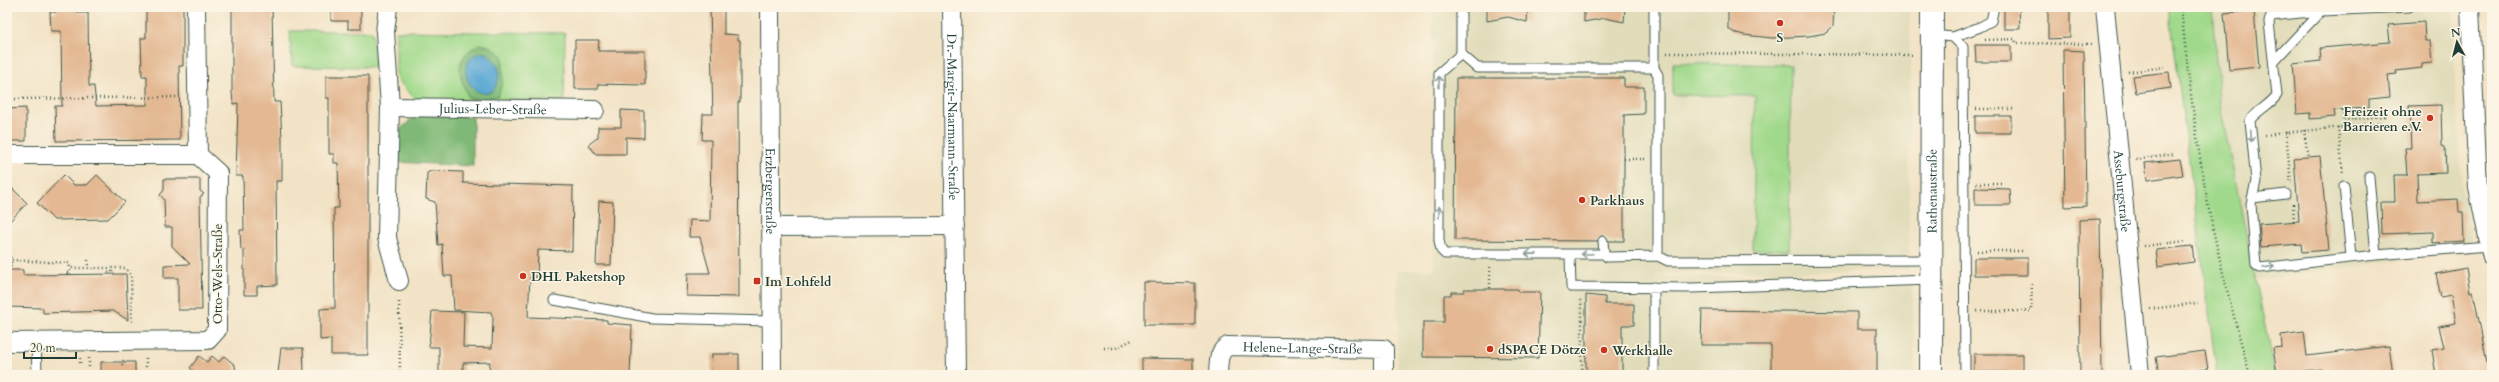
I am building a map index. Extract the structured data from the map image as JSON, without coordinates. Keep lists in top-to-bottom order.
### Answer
{
  "streets": {
    "street": [
      "Julius-Leber-Straße",
      "Dr.-Margit-Naarmann-Straße",
      "Erzbergerstraße",
      "Rathenaustraße",
      "Asseburgstraße",
      "Otto-Wels-Straße",
      "Helene-Lange-Straße"
    ]
  },
  "places": {
    "other": [
      "S",
      "Freizeit ohne Barrieren e.V.",
      "Parkhaus",
      "DHL Paketshop",
      "dSPACE Dötze",
      "Werkhalle"
    ],
    "transit": ["Im Lohfeld"]
  },
  "scale_bar": "20 m",
  "north": "top"
}
